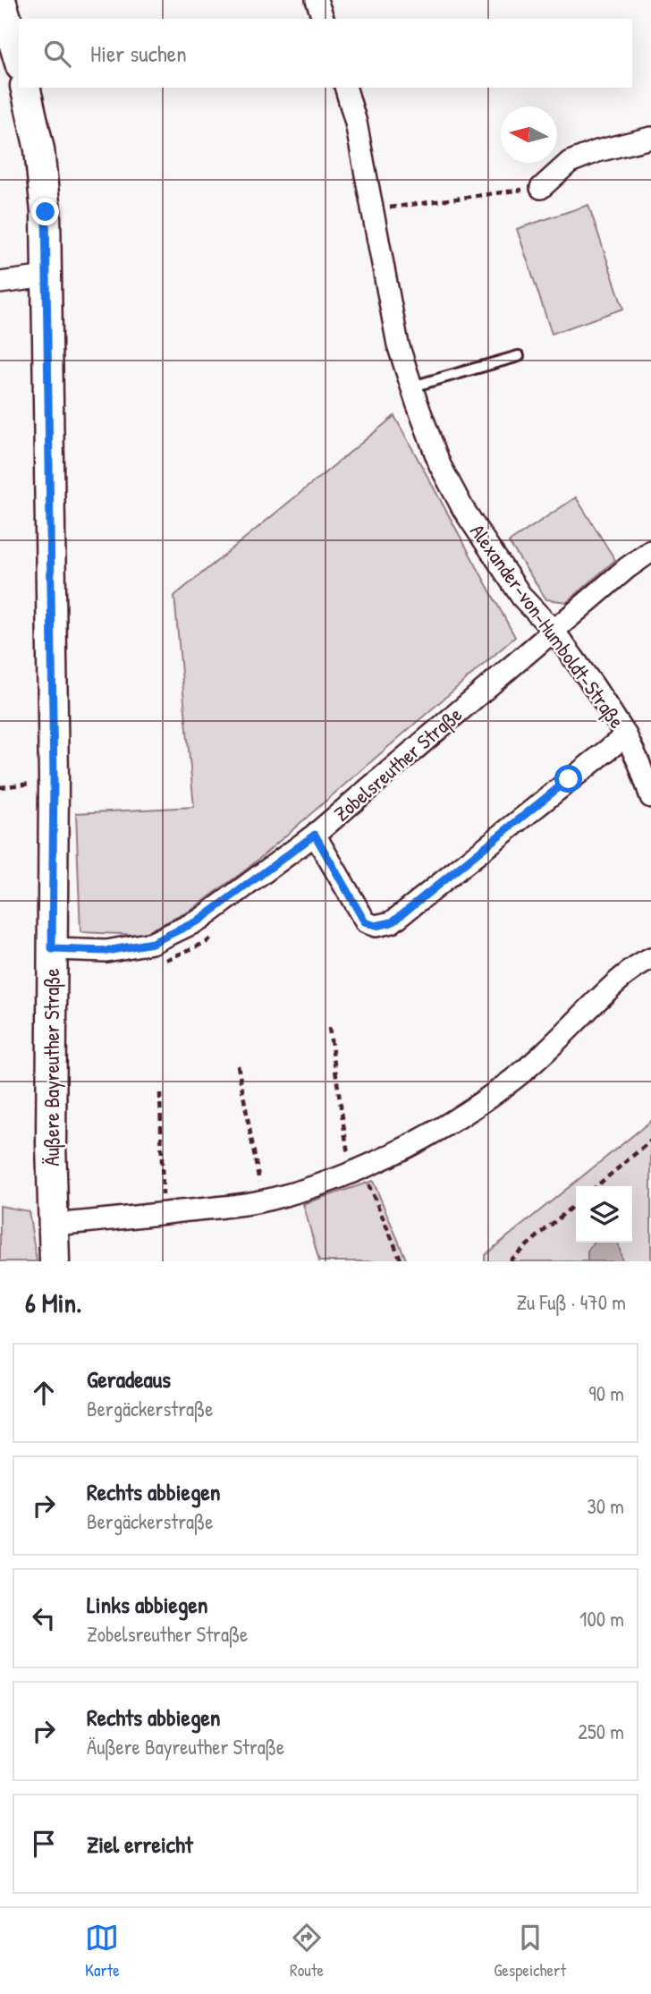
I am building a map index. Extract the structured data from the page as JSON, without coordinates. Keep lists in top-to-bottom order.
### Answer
{
  "streets": {
    "street": ["Alexander-von-Humboldt-Straße", "Zobelsreuther Straße", "Äußere Bayreuther Straße"]
  },
  "crossings": [
    ["Alexander-von-Humboldt-Straße", "Zobelsreuther Straße"],
    ["Zobelsreuther Straße", "Äußere Bayreuther Straße"]
  ],
  "north": "left",
  "page": {
    "search": "Hier suchen",
    "heading": ["6 Min.", "Zu Fuß · 470 m"],
    "list": [
      ["Geradeaus", "Bergäckerstraße", "90 m"],
      ["Rechts abbiegen", "Bergäckerstraße", "30 m"],
      ["Links abbiegen", "Zobelsreuther Straße", "100 m"],
      ["Rechts abbiegen", "Äußere Bayreuther Straße", "250 m"],
      "Ziel erreicht"
    ],
    "nav": ["Karte", "Route", "Gespeichert"]
  }
}
